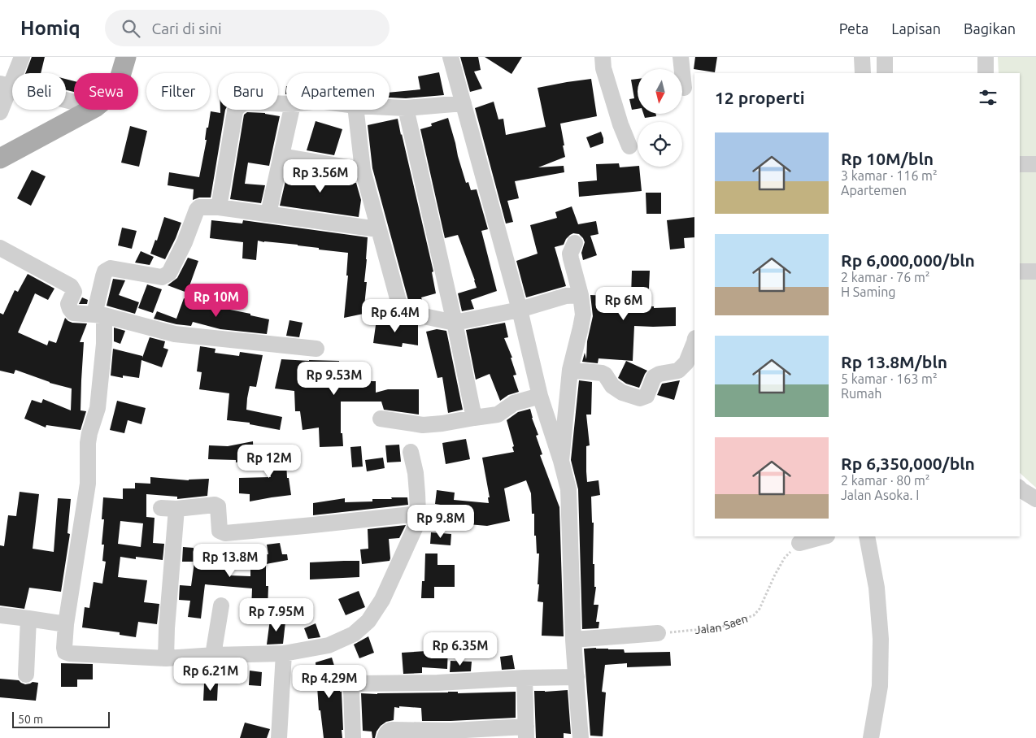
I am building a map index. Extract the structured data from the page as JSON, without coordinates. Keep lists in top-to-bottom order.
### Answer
{
  "streets": {
    "path": ["Jalan Saen"]
  },
  "scale_bar": "50 m",
  "north": "bottom",
  "page": {
    "header": "Homiq",
    "search": "Cari di sini",
    "nav": ["Peta", "Lapisan", "Bagikan"],
    "chip": [
      "Beli",
      "Sewa",
      "Filter",
      "Baru",
      "Apartemen"
    ],
    "heading": "12 properti",
    "list": [
      {
        "name": "Rp 10M/bln",
        "note": "3 kamar · 116 m² · Apartemen"
      },
      {
        "name": "Rp 6,000,000/bln",
        "note": "2 kamar · 76 m² · H Saming"
      },
      {
        "name": "Rp 13.8M/bln",
        "note": "5 kamar · 163 m² · Rumah"
      },
      {
        "name": "Rp 6,350,000/bln",
        "note": "2 kamar · 80 m² · Jalan Asoka. I"
      }
    ],
    "price": [
      "Rp 3.56M",
      "Rp 10M",
      "Rp 6M",
      "Rp 6.4M",
      "Rp 9.53M",
      "Rp 12M",
      "Rp 9.8M",
      "Rp 13.8M",
      "Rp 7.95M",
      "Rp 6.35M",
      "Rp 6.21M",
      "Rp 4.29M"
    ],
    "scale": "50 m"
  }
}
